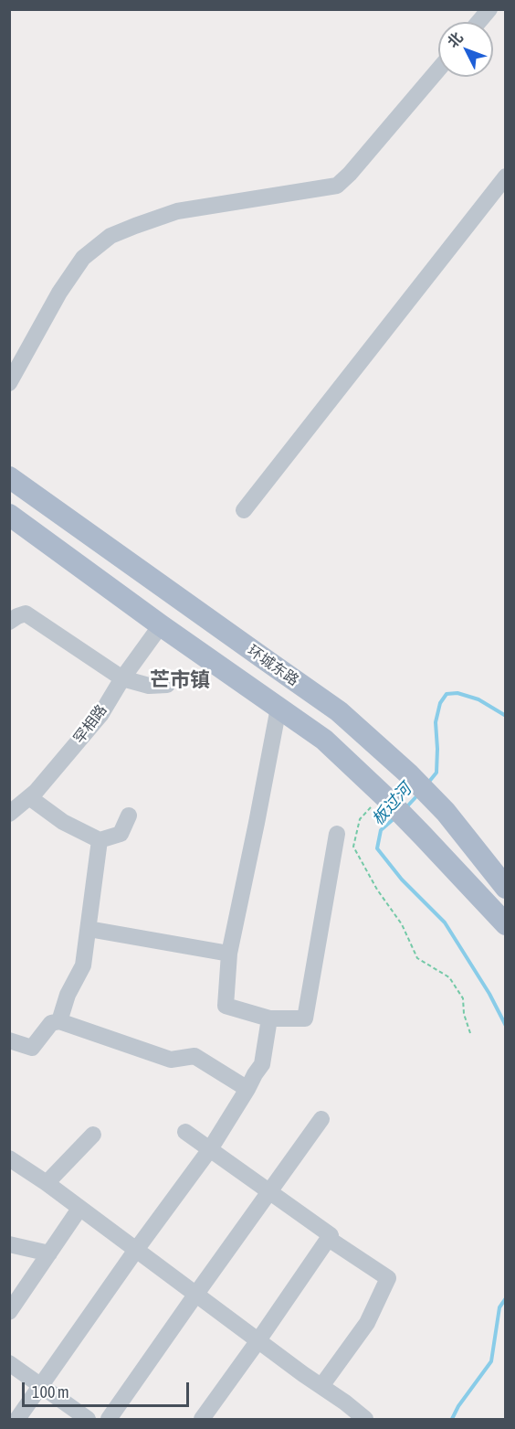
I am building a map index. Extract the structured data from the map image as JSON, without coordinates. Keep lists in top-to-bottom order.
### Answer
{
  "streets": {
    "main road": ["环城东路"],
    "street": ["罕相路"]
  },
  "crossings": [
    ["环城东路", "罕相路"]
  ],
  "districts": ["芒市镇"],
  "water": ["板过河"],
  "scale_bar": "100 m",
  "north": "top left"
}
